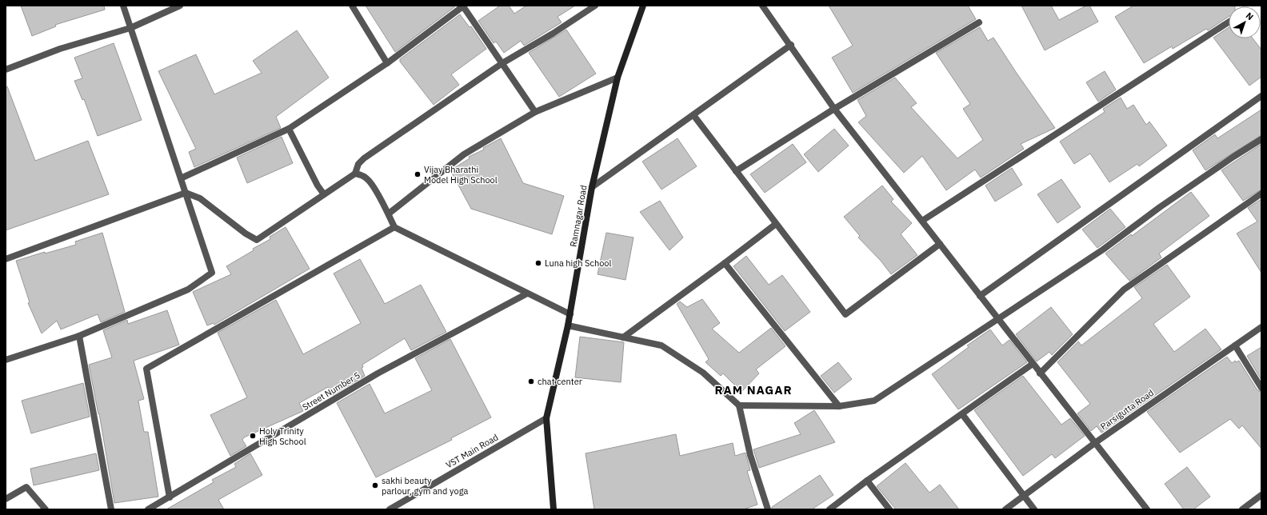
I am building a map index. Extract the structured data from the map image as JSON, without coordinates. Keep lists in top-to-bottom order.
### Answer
{
  "streets": {
    "main road": ["Ramnagar Road"],
    "street": ["Street Number 5", "Parsigutta Road", "VST Main Road"]
  },
  "crossings": [
    ["Ramnagar Road", "VST Main Road"]
  ],
  "districts": ["RAM NAGAR"],
  "places": [
    "Vijay Bharathi Model High School",
    "Luna high School",
    "chat center",
    "Holy Trinity High School",
    "sakhi beauty parlour, gym and yoga"
  ],
  "north": "top right"
}
